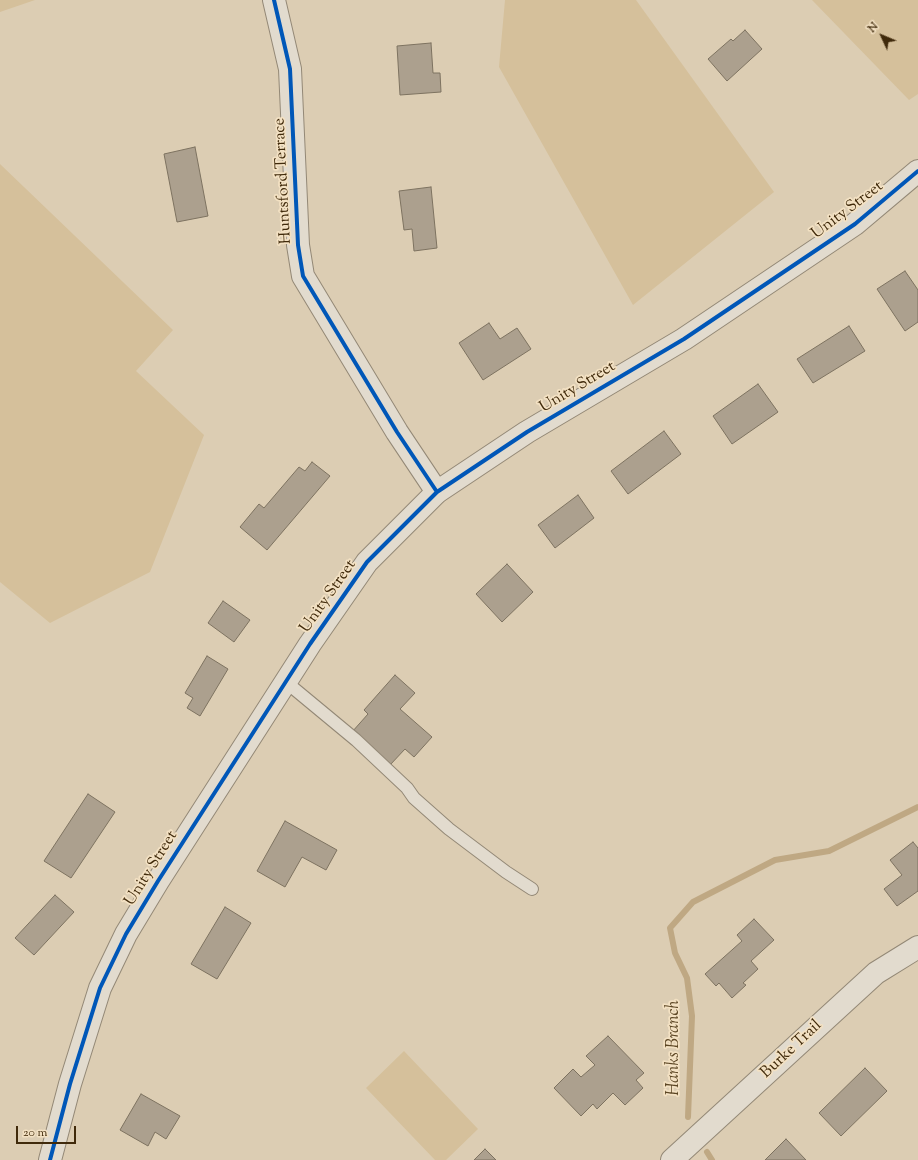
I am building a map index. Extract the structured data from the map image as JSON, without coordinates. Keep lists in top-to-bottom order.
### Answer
{
  "streets": {
    "street": ["Huntsford Terrace", "Unity Street", "Burke Trail"]
  },
  "crossings": [
    ["Huntsford Terrace", "Unity Street"]
  ],
  "water": ["Hanks Branch"],
  "scale_bar": "20 m",
  "north": "top left"
}
